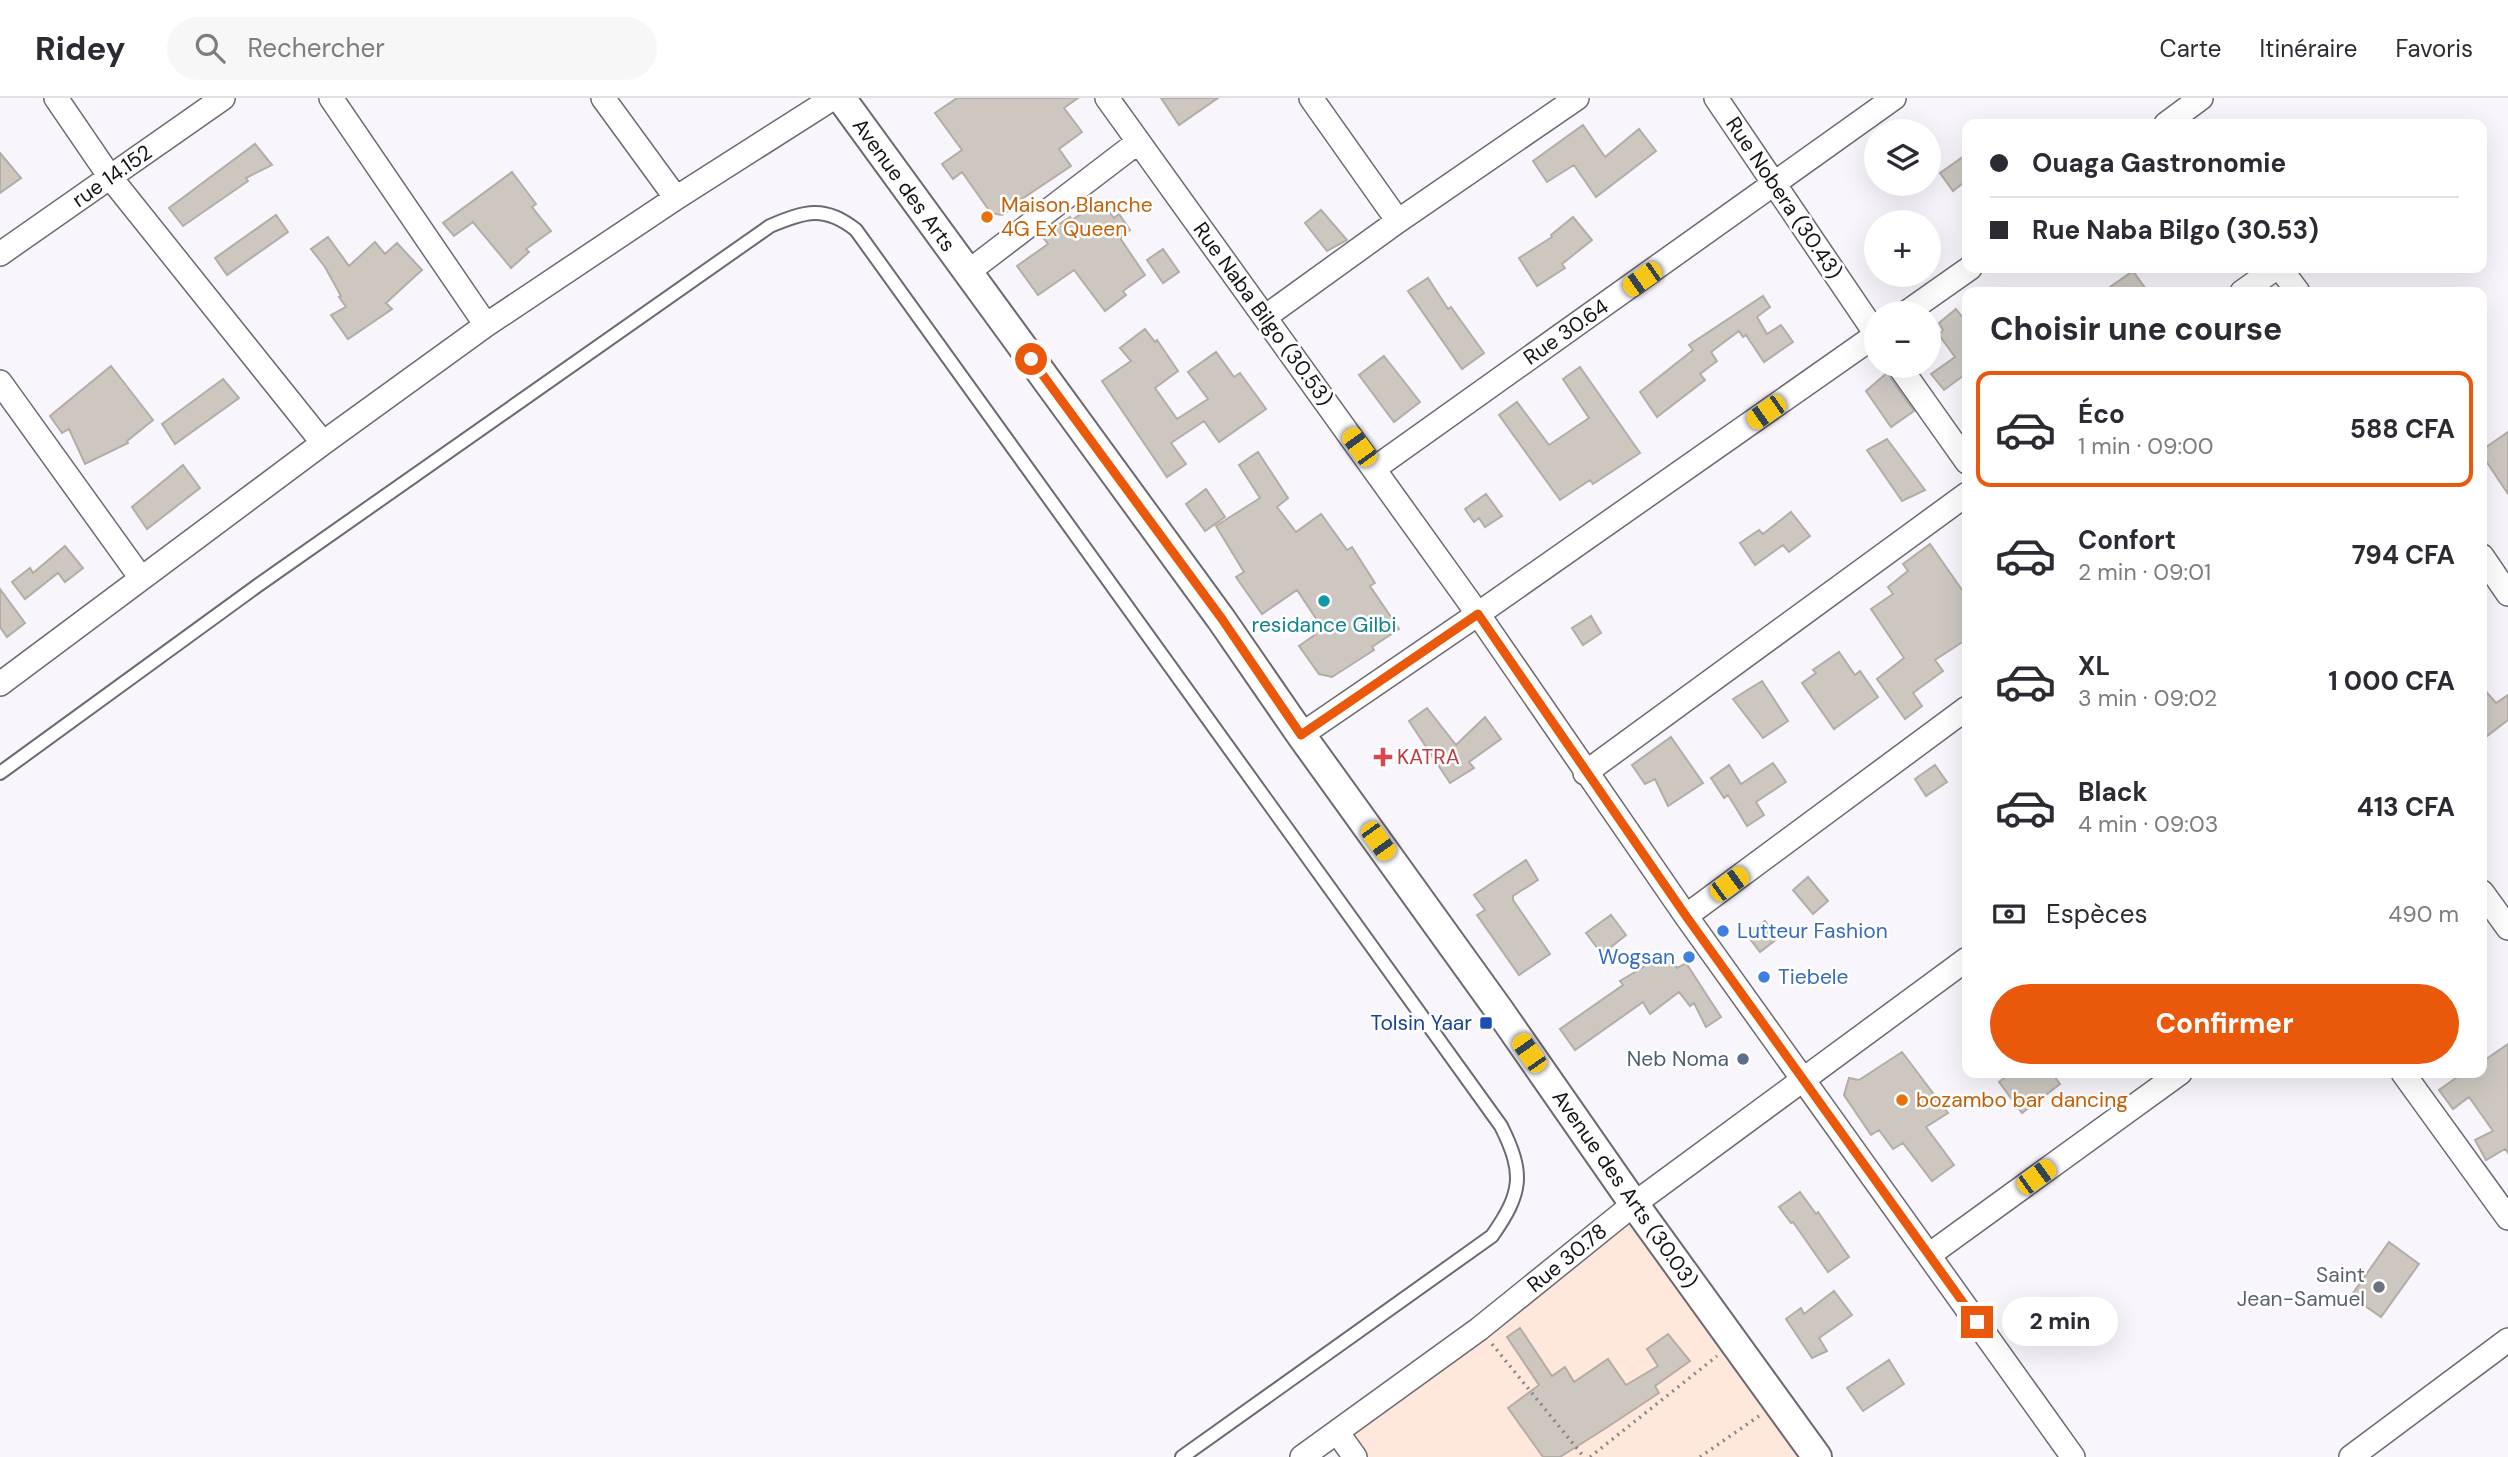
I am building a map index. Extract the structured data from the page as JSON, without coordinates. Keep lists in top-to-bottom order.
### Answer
{
  "streets": {
    "street": [
      "rue 14.152",
      "Avenue des Arts",
      "Rue Nobera (30.43)",
      "Rue Naba Bilgo (30.53)",
      "Rue 30.64",
      "Avenue des Arts (30.03)",
      "Rue 30.78"
    ]
  },
  "crossings": [
    ["Avenue des Arts", "Avenue des Arts (30.03)"],
    ["Rue Nobera (30.43)", "Rue 30.64"],
    ["Rue Naba Bilgo (30.53)", "Rue 30.64"],
    ["Rue Naba Bilgo (30.53)", "Rue 30.78"],
    ["Avenue des Arts (30.03)", "Rue 30.78"]
  ],
  "places": {
    "other": [
      "Maison Blanche 4G Ex Queen",
      "residance Gilbi",
      "Lutteur Fashion",
      "Wogsan",
      "Tiebele",
      "Neb Noma",
      "bozambo bar dancing",
      "Saint Jean-Samuel"
    ],
    "health": ["KATRA"],
    "transit": ["Tolsin Yaar"]
  },
  "page": {
    "header": "Ridey",
    "search": "Rechercher",
    "nav": ["Carte", "Itinéraire", "Favoris"],
    "map_buttons": ["+", "−"],
    "banner": ["Ouaga Gastronomie", "Rue Naba Bilgo (30.53)"],
    "heading": "Choisir une course",
    "list": [
      {
        "name": "Éco",
        "note": "1 min · 09:00",
        "value": "588 CFA"
      },
      {
        "name": "Confort",
        "note": "2 min · 09:01",
        "value": "794 CFA"
      },
      {
        "name": "XL",
        "note": "3 min · 09:02",
        "value": "1 000 CFA"
      },
      {
        "name": "Black",
        "note": "4 min · 09:03",
        "value": "413 CFA"
      }
    ],
    "pay": ["Espèces", "490 m"],
    "buttons": "Confirmer",
    "bubble": "2 min"
  }
}
